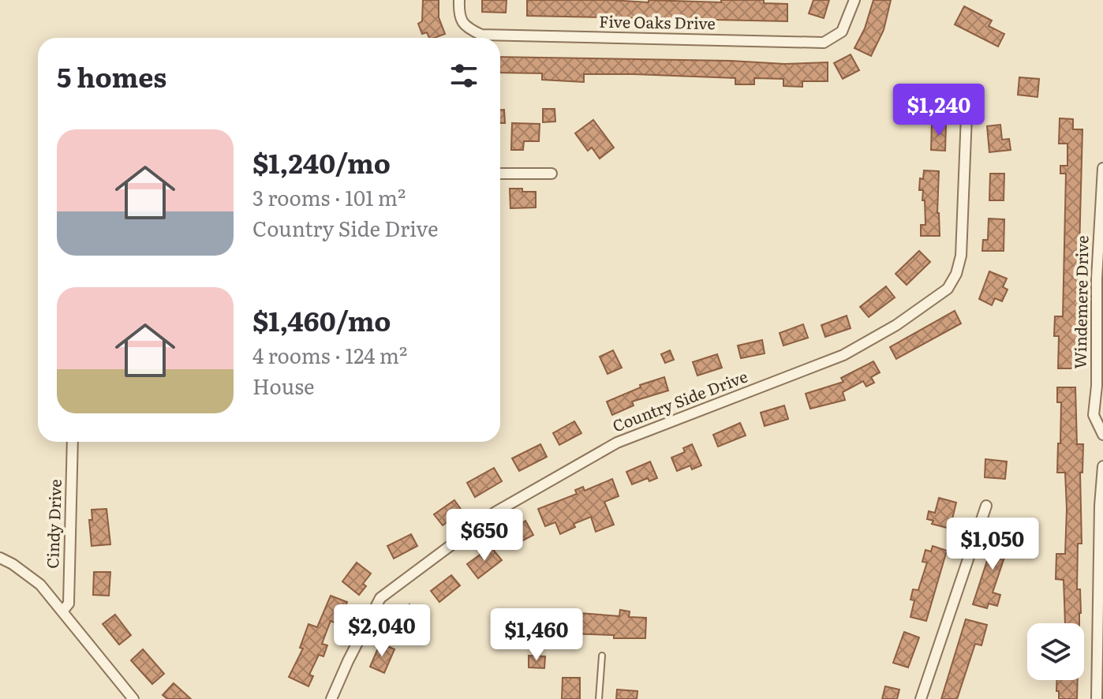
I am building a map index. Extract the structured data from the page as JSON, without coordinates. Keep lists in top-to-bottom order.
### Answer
{
  "streets": {
    "street": [
      "Five Oaks Drive",
      "Windemere Drive",
      "Country Side Drive",
      "Cindy Drive"
    ]
  },
  "page": {
    "heading": "5 homes",
    "price": [
      "$1,240",
      "$650",
      "$1,050",
      "$2,040",
      "$1,460"
    ],
    "list": [
      {
        "name": "$1,240/mo",
        "note": "3 rooms · 101 m² · Country Side Drive"
      },
      {
        "name": "$1,460/mo",
        "note": "4 rooms · 124 m² · House"
      }
    ]
  }
}
